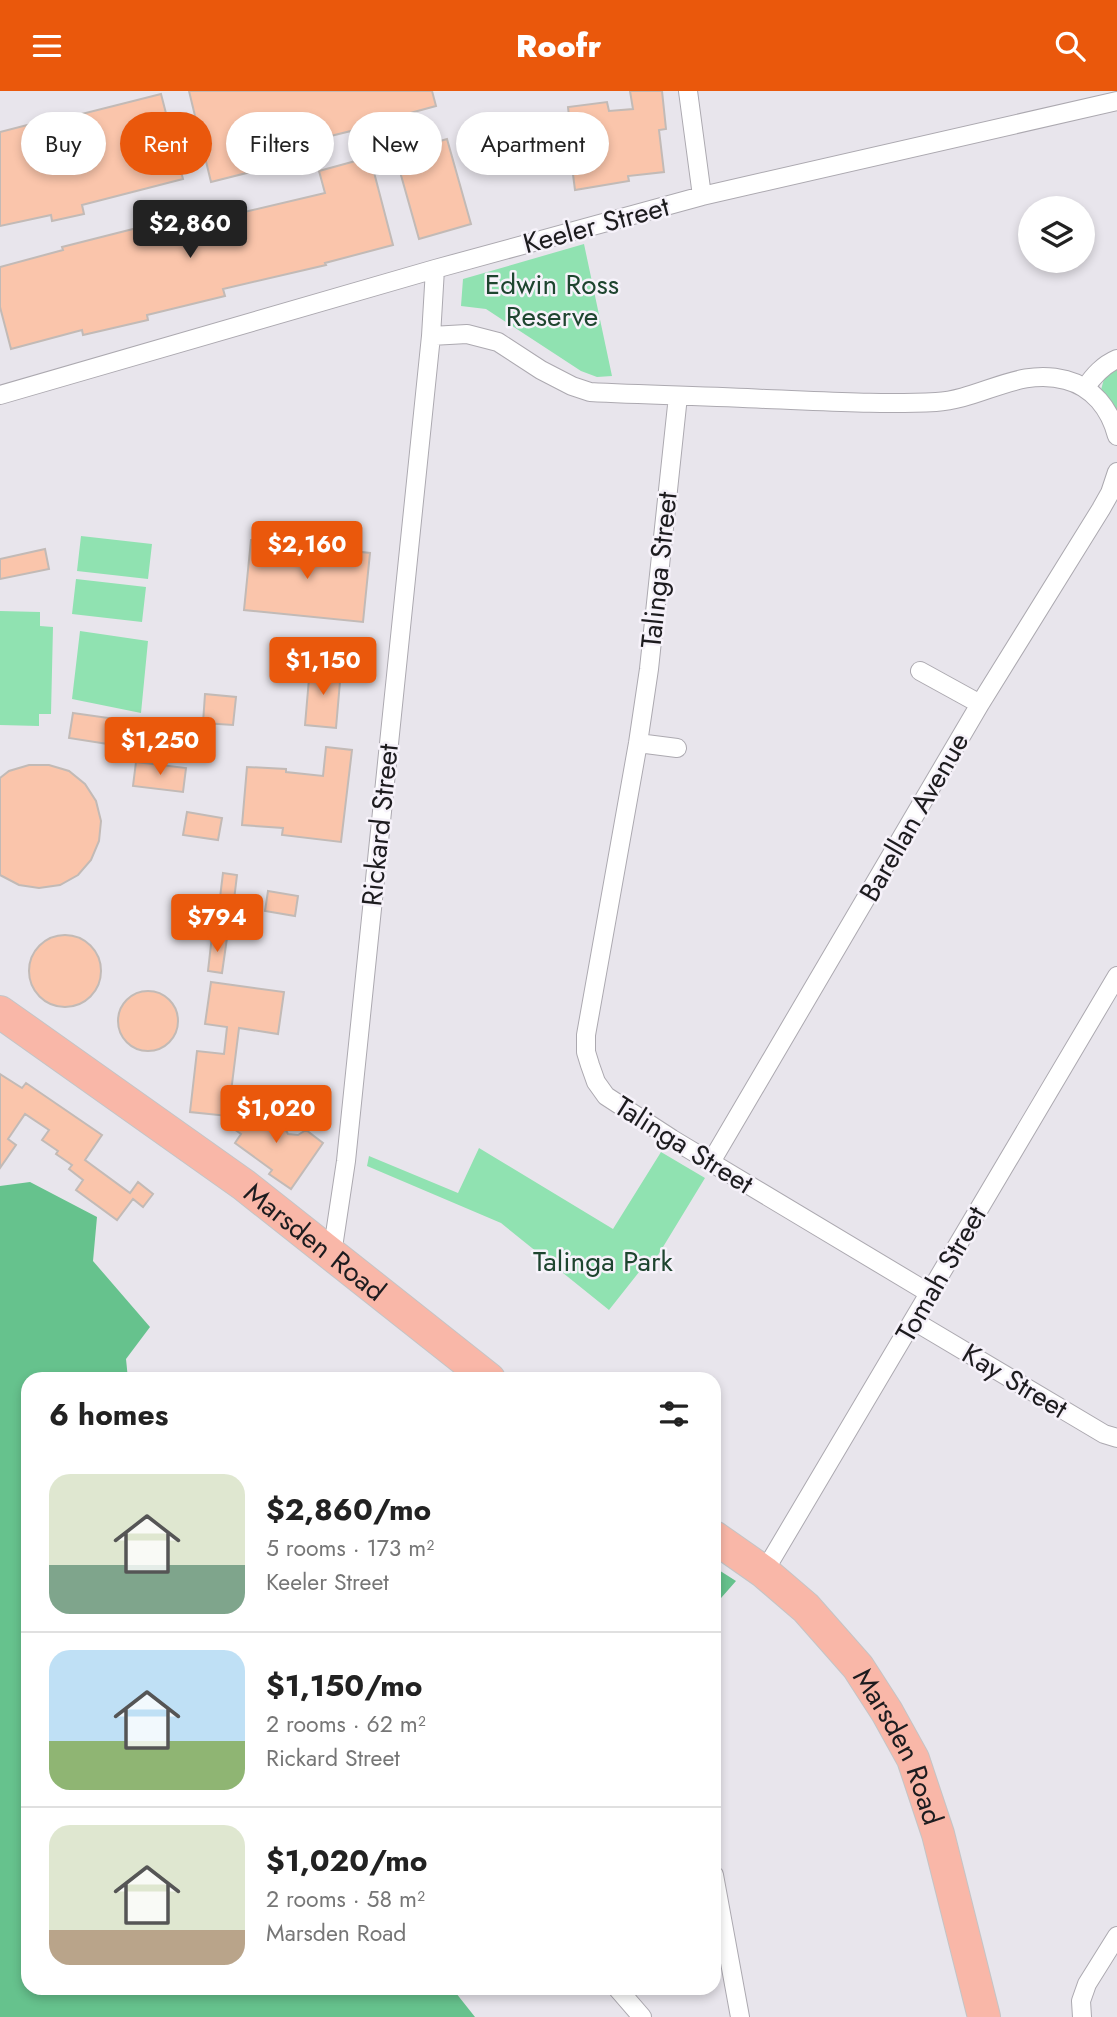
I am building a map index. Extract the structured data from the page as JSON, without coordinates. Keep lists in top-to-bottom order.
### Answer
{
  "streets": {
    "highway": ["Marsden Road"],
    "street": [
      "Keeler Street",
      "Talinga Street",
      "Barellan Avenue",
      "Rickard Street",
      "Tomah Street",
      "Kay Street"
    ]
  },
  "crossings": [
    ["Keeler Street", "Rickard Street"],
    ["Talinga Street", "Barellan Avenue"],
    ["Talinga Street", "Tomah Street"],
    ["Rickard Street", "Marsden Road"],
    ["Marsden Road", "Tomah Street"],
    ["Tomah Street", "Kay Street"]
  ],
  "parks": ["Edwin Ross Reserve", "Talinga Park"],
  "page": {
    "header": "Roofr",
    "chip": [
      "Buy",
      "Rent",
      "Filters",
      "New",
      "Apartment"
    ],
    "price": [
      "$2,860",
      "$2,160",
      "$1,150",
      "$1,250",
      "$794",
      "$1,020"
    ],
    "heading": "6 homes",
    "list": [
      {
        "name": "$2,860/mo",
        "note": "5 rooms · 173 m² · Keeler Street"
      },
      {
        "name": "$1,150/mo",
        "note": "2 rooms · 62 m² · Rickard Street"
      },
      {
        "name": "$1,020/mo",
        "note": "2 rooms · 58 m² · Marsden Road"
      }
    ]
  }
}
